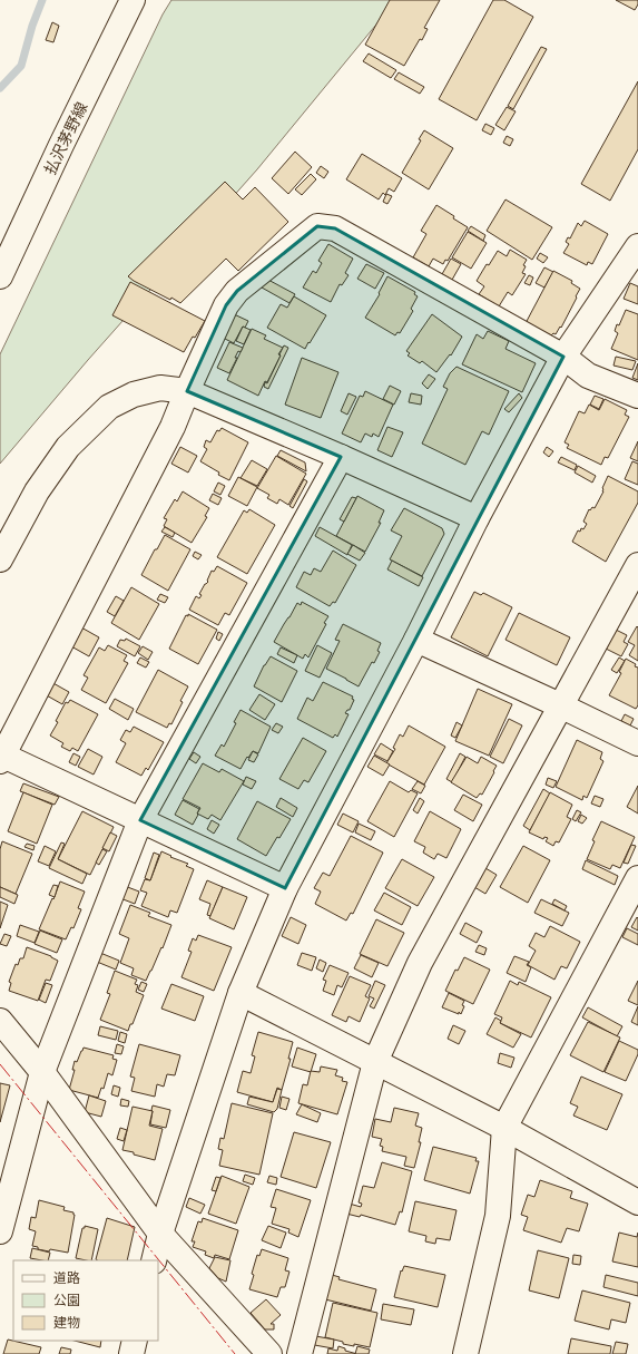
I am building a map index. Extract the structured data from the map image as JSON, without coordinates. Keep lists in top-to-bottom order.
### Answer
{
  "streets": {
    "street": ["払沢茅野線"]
  },
  "legend": ["道路", "公園", "建物"]
}
